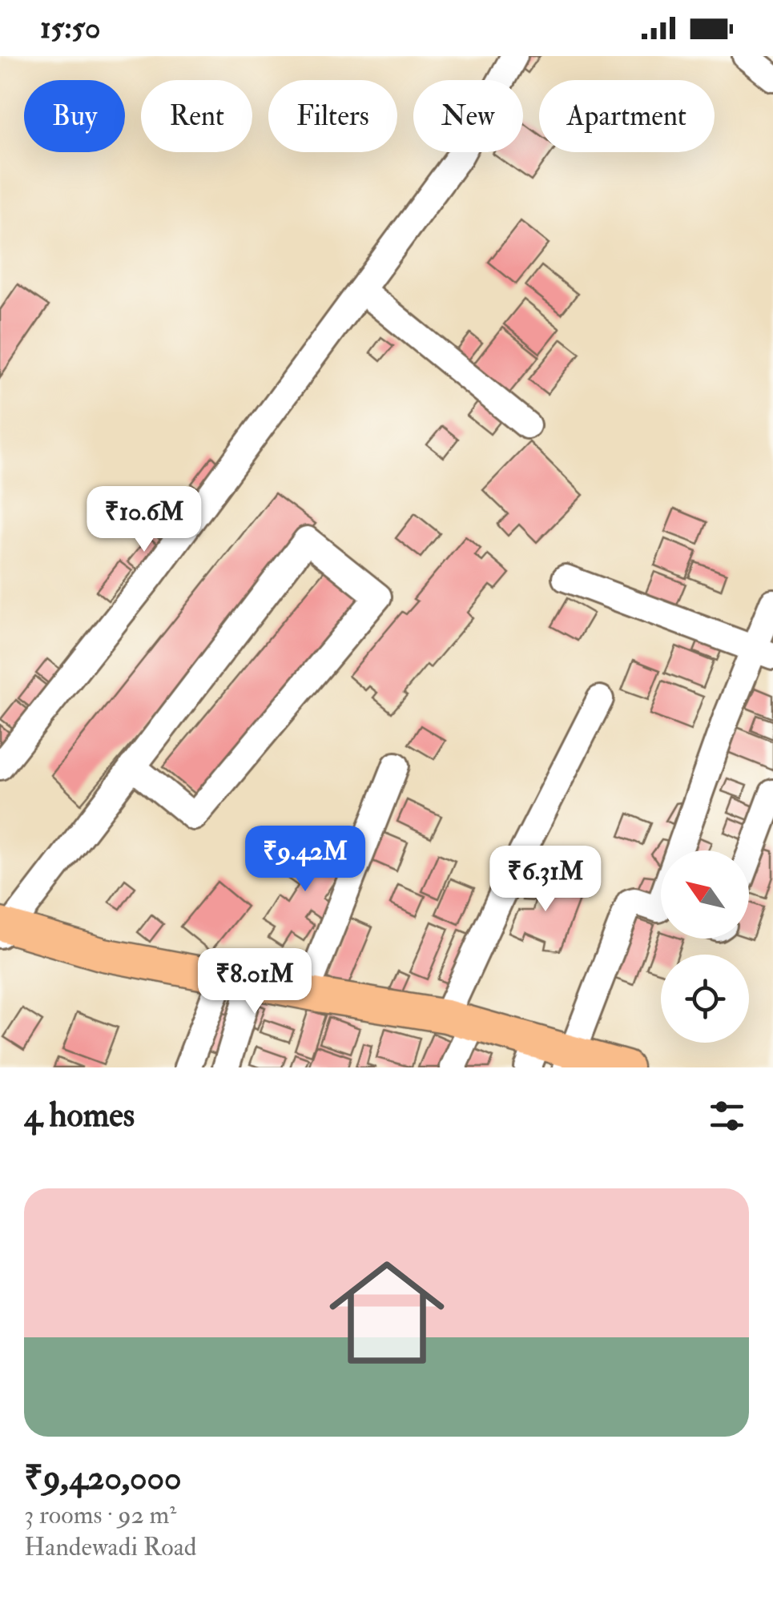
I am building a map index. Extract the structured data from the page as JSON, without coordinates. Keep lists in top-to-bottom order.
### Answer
{
  "north": "top left",
  "page": {
    "status": "15:50",
    "chip": [
      "Buy",
      "Rent",
      "Filters",
      "New",
      "Apartment"
    ],
    "price": [
      "₹10.6M",
      "₹9.42M",
      "₹6.31M",
      "₹8.01M"
    ],
    "heading": "4 homes",
    "list": [
      {
        "name": "₹9,420,000",
        "note": "3 rooms · 92 m² · Handewadi Road"
      }
    ]
  }
}
